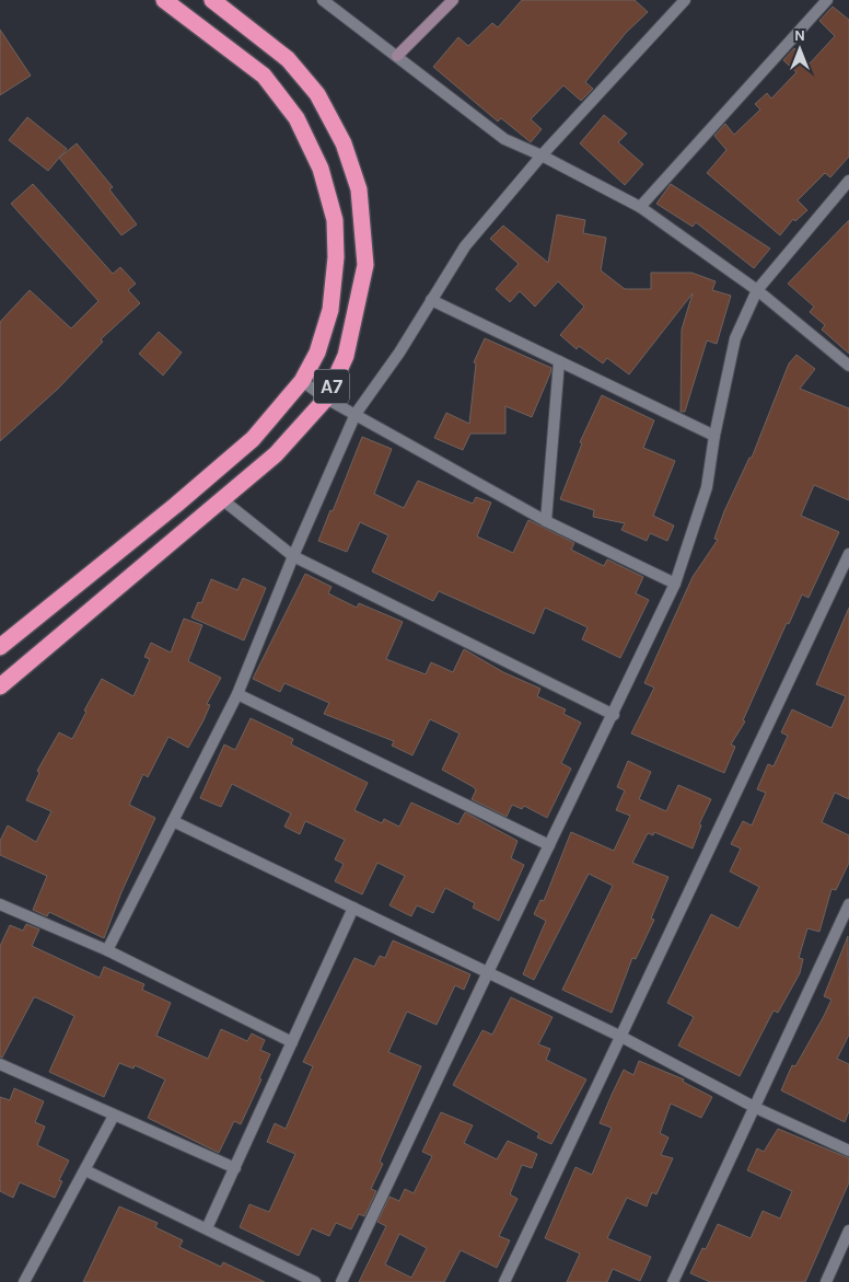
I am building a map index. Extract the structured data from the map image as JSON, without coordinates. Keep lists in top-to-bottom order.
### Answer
{
  "streets": {
    "highway": ["A7"]
  },
  "north": "top"
}
